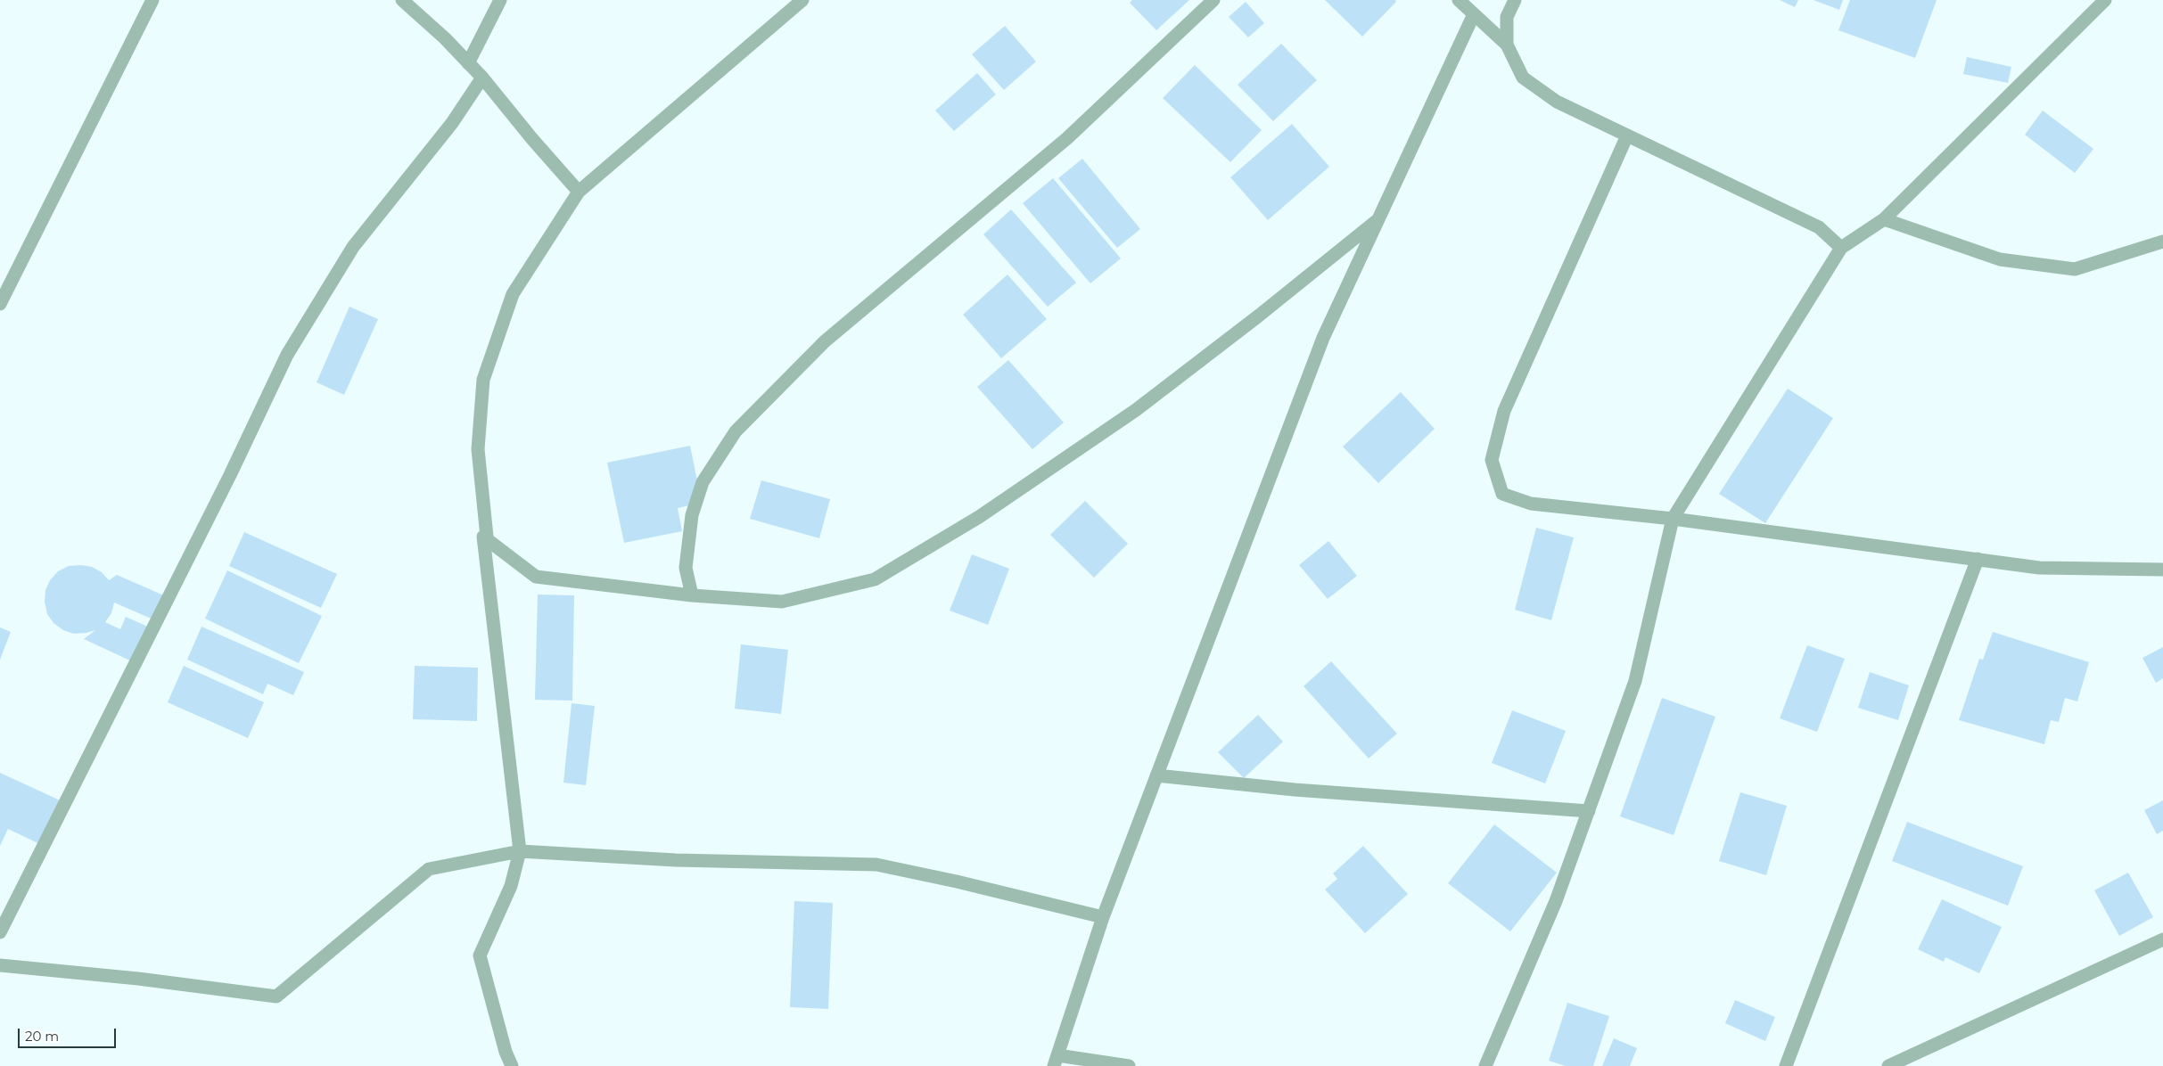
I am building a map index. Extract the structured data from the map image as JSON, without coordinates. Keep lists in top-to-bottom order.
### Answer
{
  "scale_bar": "20 m"
}
